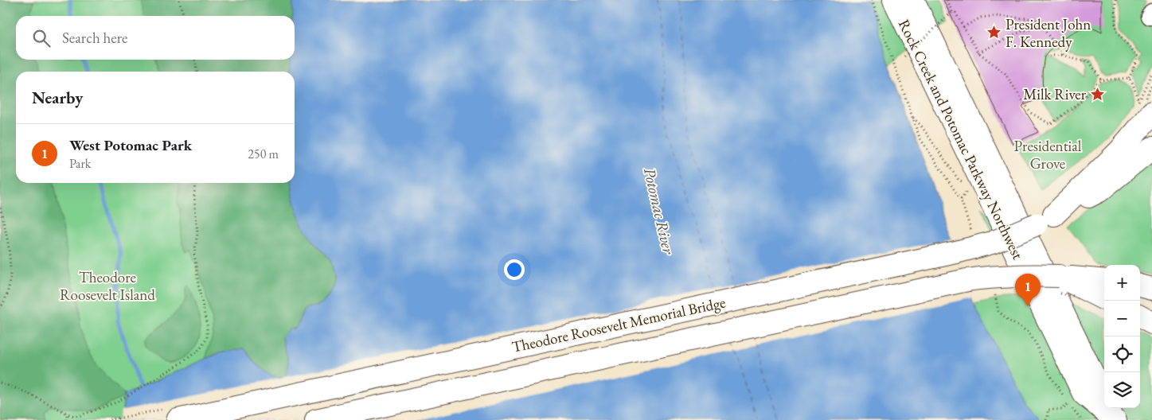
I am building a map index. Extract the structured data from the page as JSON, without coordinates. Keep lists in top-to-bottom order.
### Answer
{
  "streets": {
    "main road": ["Rock Creek and Potomac Parkway Northwest", "Theodore Roosevelt Memorial Bridge"]
  },
  "water": ["Potomac River"],
  "parks": ["Presidential Grove", "Theodore Roosevelt Island"],
  "places": {
    "place": ["President John F. Kennedy", "Milk River"]
  },
  "page": {
    "search": "Search here",
    "heading": "Nearby",
    "list": [
      {
        "mark": "1",
        "name": "West Potomac Park",
        "note": "Park",
        "value": "250 m"
      }
    ],
    "map_buttons": ["+", "−"],
    "pins": "1"
  }
}
